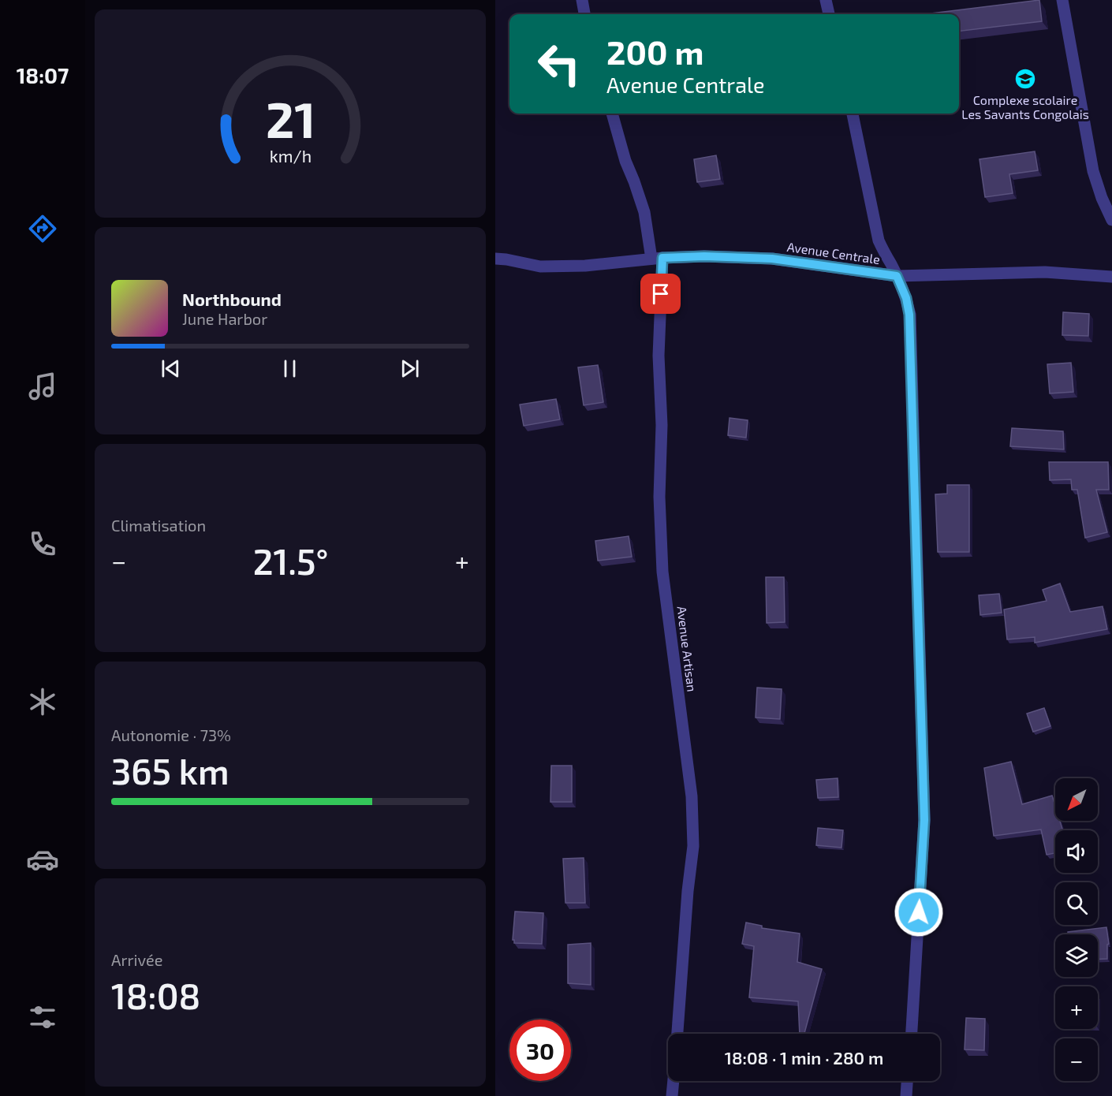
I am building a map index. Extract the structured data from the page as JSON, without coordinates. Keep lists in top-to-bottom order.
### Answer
{
  "streets": {
    "street": ["Avenue Centrale", "Avenue Artisan"]
  },
  "crossings": [
    ["Avenue Centrale", "Avenue Artisan"]
  ],
  "places": {
    "school or university": ["Complexe scolaire Les Savants Congolais"]
  },
  "north": "bottom left",
  "page": {
    "tabs": "18:07",
    "turn": ["200 m", "Avenue Centrale"],
    "song": ["Northbound", "June Harbor"],
    "tile": [
      "Climatisation",
      ["Autonomie · 73%", "365 km"],
      ["Arrivée", "18:08"]
    ],
    "heat": ["−", "21.5°", "+"],
    "map_buttons": ["+", "−"],
    "limit": "30",
    "trip": "18:08 · 1 min · 280 m",
    "gauge": ["21", "km/h"]
  }
}
